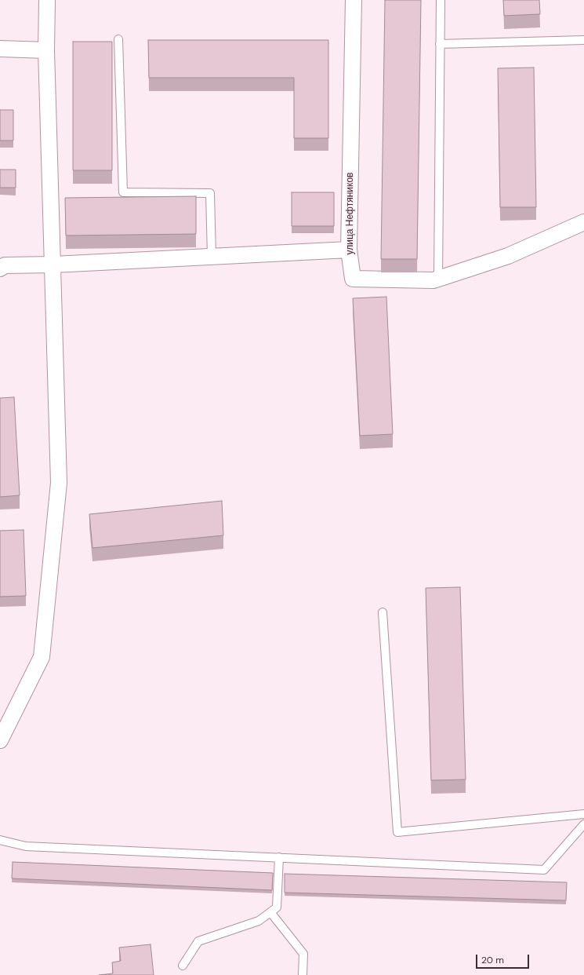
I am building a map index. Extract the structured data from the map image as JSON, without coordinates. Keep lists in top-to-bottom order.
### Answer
{
  "streets": {
    "street": ["улица Нефтяников"]
  },
  "scale_bar": "20 m"
}
